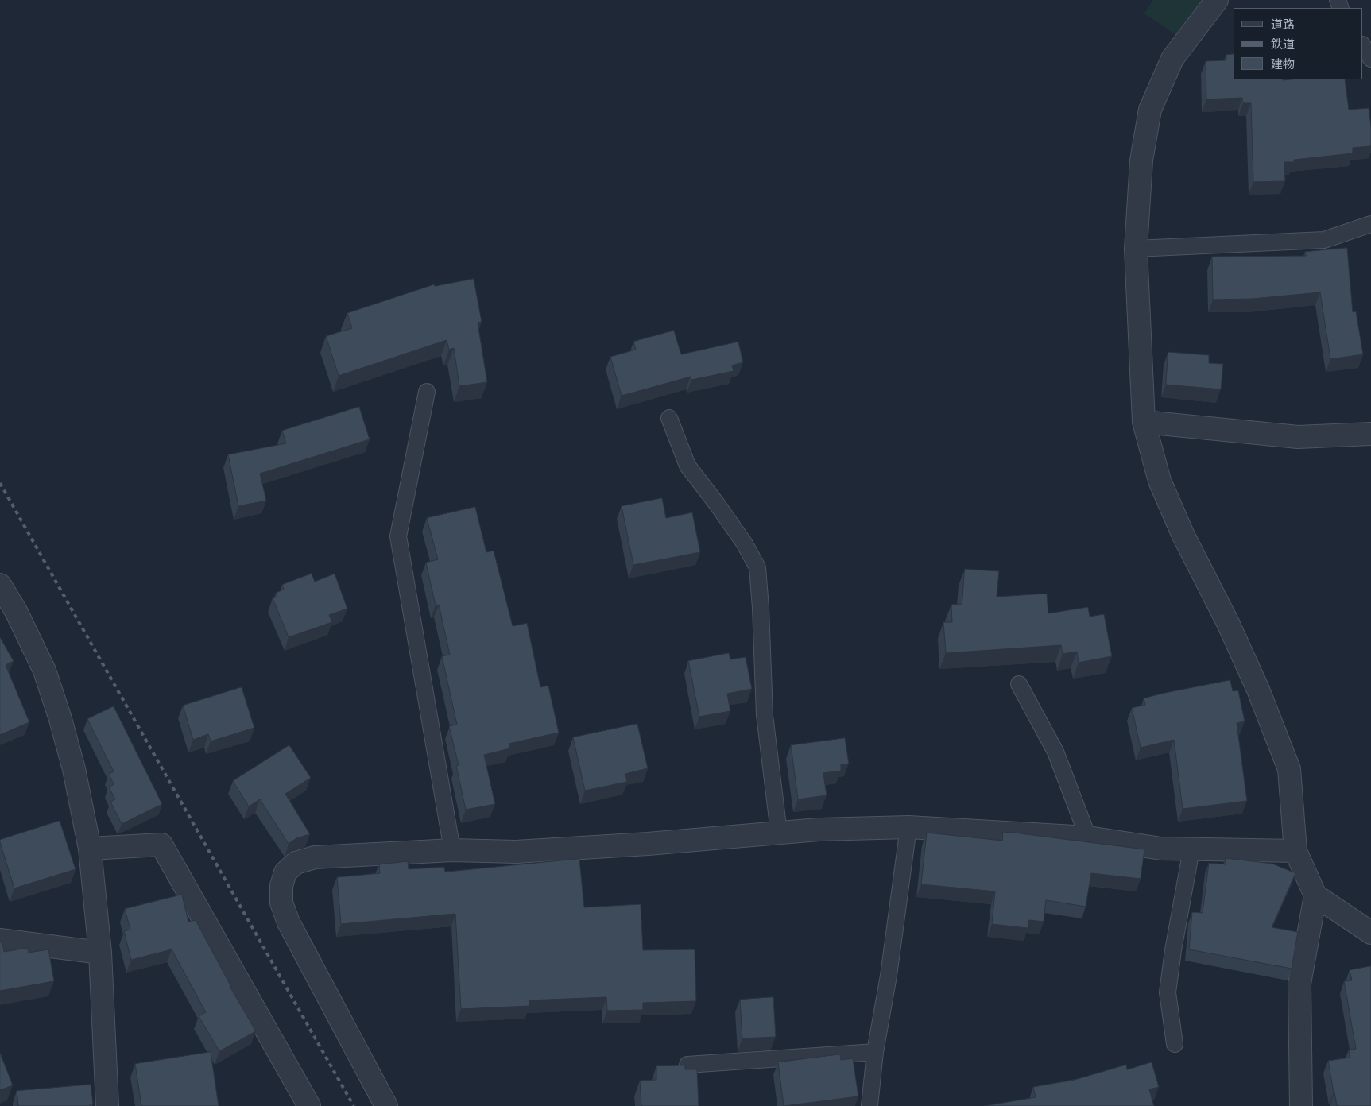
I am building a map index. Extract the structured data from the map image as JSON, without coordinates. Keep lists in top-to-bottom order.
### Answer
{
  "legend": ["道路", "鉄道", "建物"]
}
